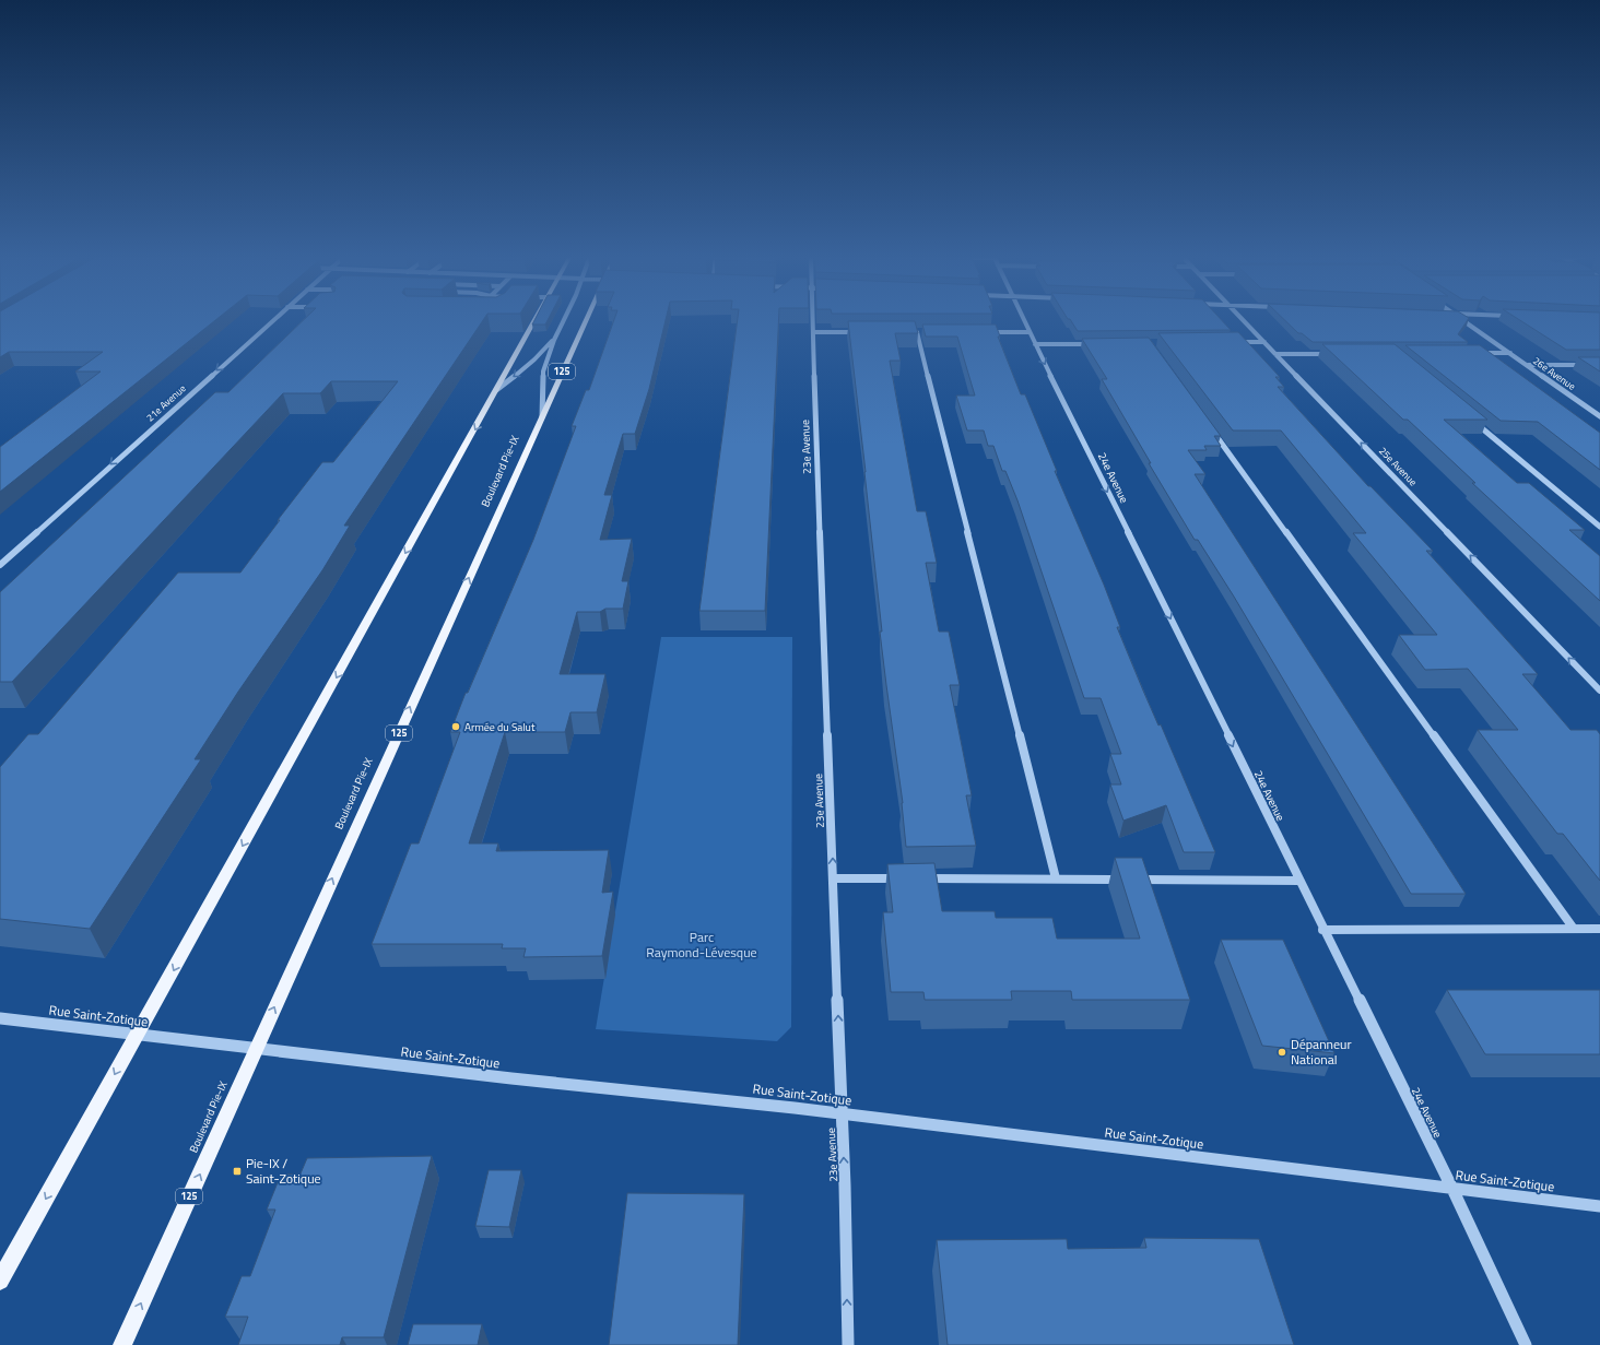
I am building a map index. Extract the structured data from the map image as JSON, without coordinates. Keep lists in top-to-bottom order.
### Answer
{
  "streets": {
    "main road": ["125", "Boulevard Pie-IX"],
    "street": [
      "26e Avenue",
      "21e Avenue",
      "23e Avenue",
      "25e Avenue",
      "24e Avenue",
      "Rue Saint-Zotique"
    ]
  },
  "crossings": [
    ["23e Avenue", "Rue Saint-Zotique"],
    ["Boulevard Pie-IX", "Rue Saint-Zotique"],
    ["24e Avenue", "Rue Saint-Zotique"]
  ],
  "one_way": [
    "21e Avenue",
    "23e Avenue",
    "25e Avenue",
    "24e Avenue"
  ],
  "parks": ["Parc Raymond-Lévesque"],
  "places": {
    "other": ["Armée du Salut", "Dépanneur National"],
    "transit": ["Pie-IX / Saint-Zotique"]
  }
}
